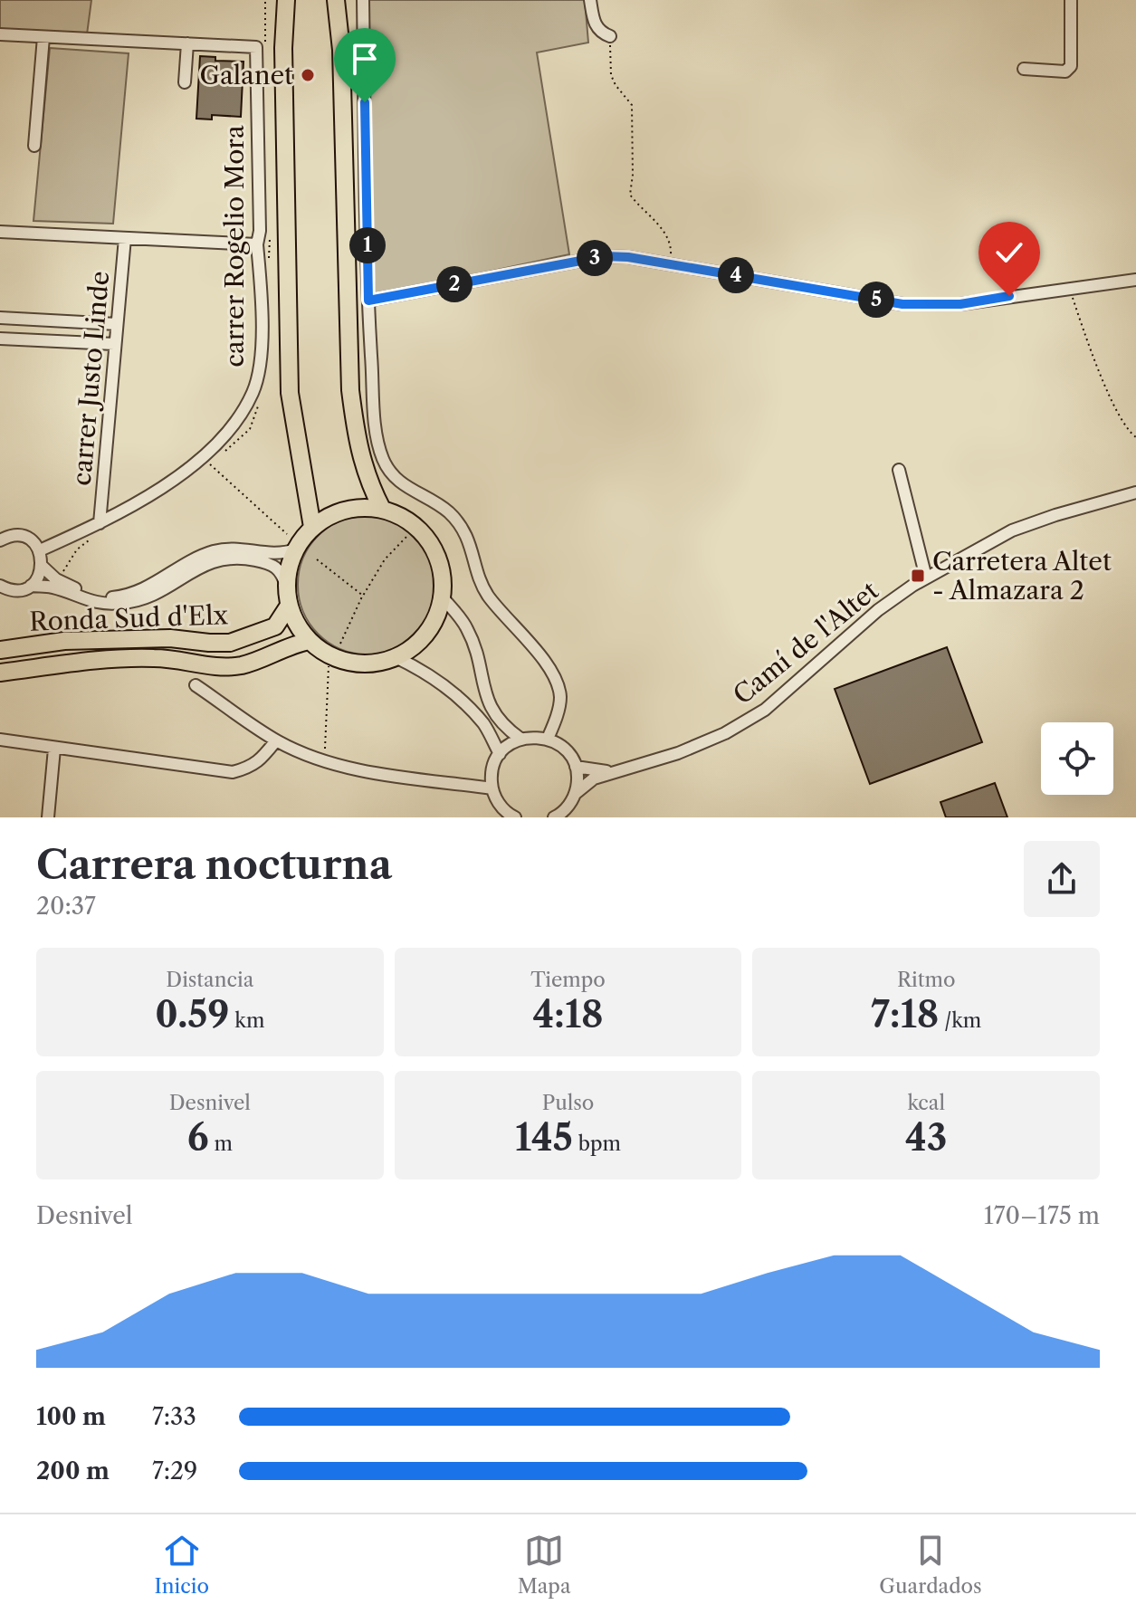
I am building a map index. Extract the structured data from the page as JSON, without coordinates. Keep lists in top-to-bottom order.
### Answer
{
  "streets": {
    "highway": ["Ronda Sud d'Elx"],
    "street": ["carrer Rogelio Mora", "carrer Justo Linde", "Camí de l'Altet"]
  },
  "crossings": [
    ["carrer Rogelio Mora", "carrer Justo Linde"]
  ],
  "places": {
    "other": ["Galanet"],
    "transit": ["Carretera Altet - Almazara 2"]
  },
  "page": {
    "pins": [
      "1",
      "3",
      "4",
      "2",
      "5"
    ],
    "heading": ["Carrera nocturna", "20:37"],
    "stats": [
      ["Distancia", "0.59 km"],
      ["Tiempo", "4:18"],
      ["Ritmo", "7:18 /km"],
      ["Desnivel", "6 m"],
      ["Pulso", "145 bpm"],
      ["kcal", "43"]
    ],
    "chart": ["Desnivel", "170–175 m"],
    "list": [
      {
        "name": "100 m",
        "note": "7:33"
      },
      {
        "name": "200 m",
        "note": "7:29"
      }
    ],
    "tabs": ["Inicio", "Mapa", "Guardados"]
  }
}
